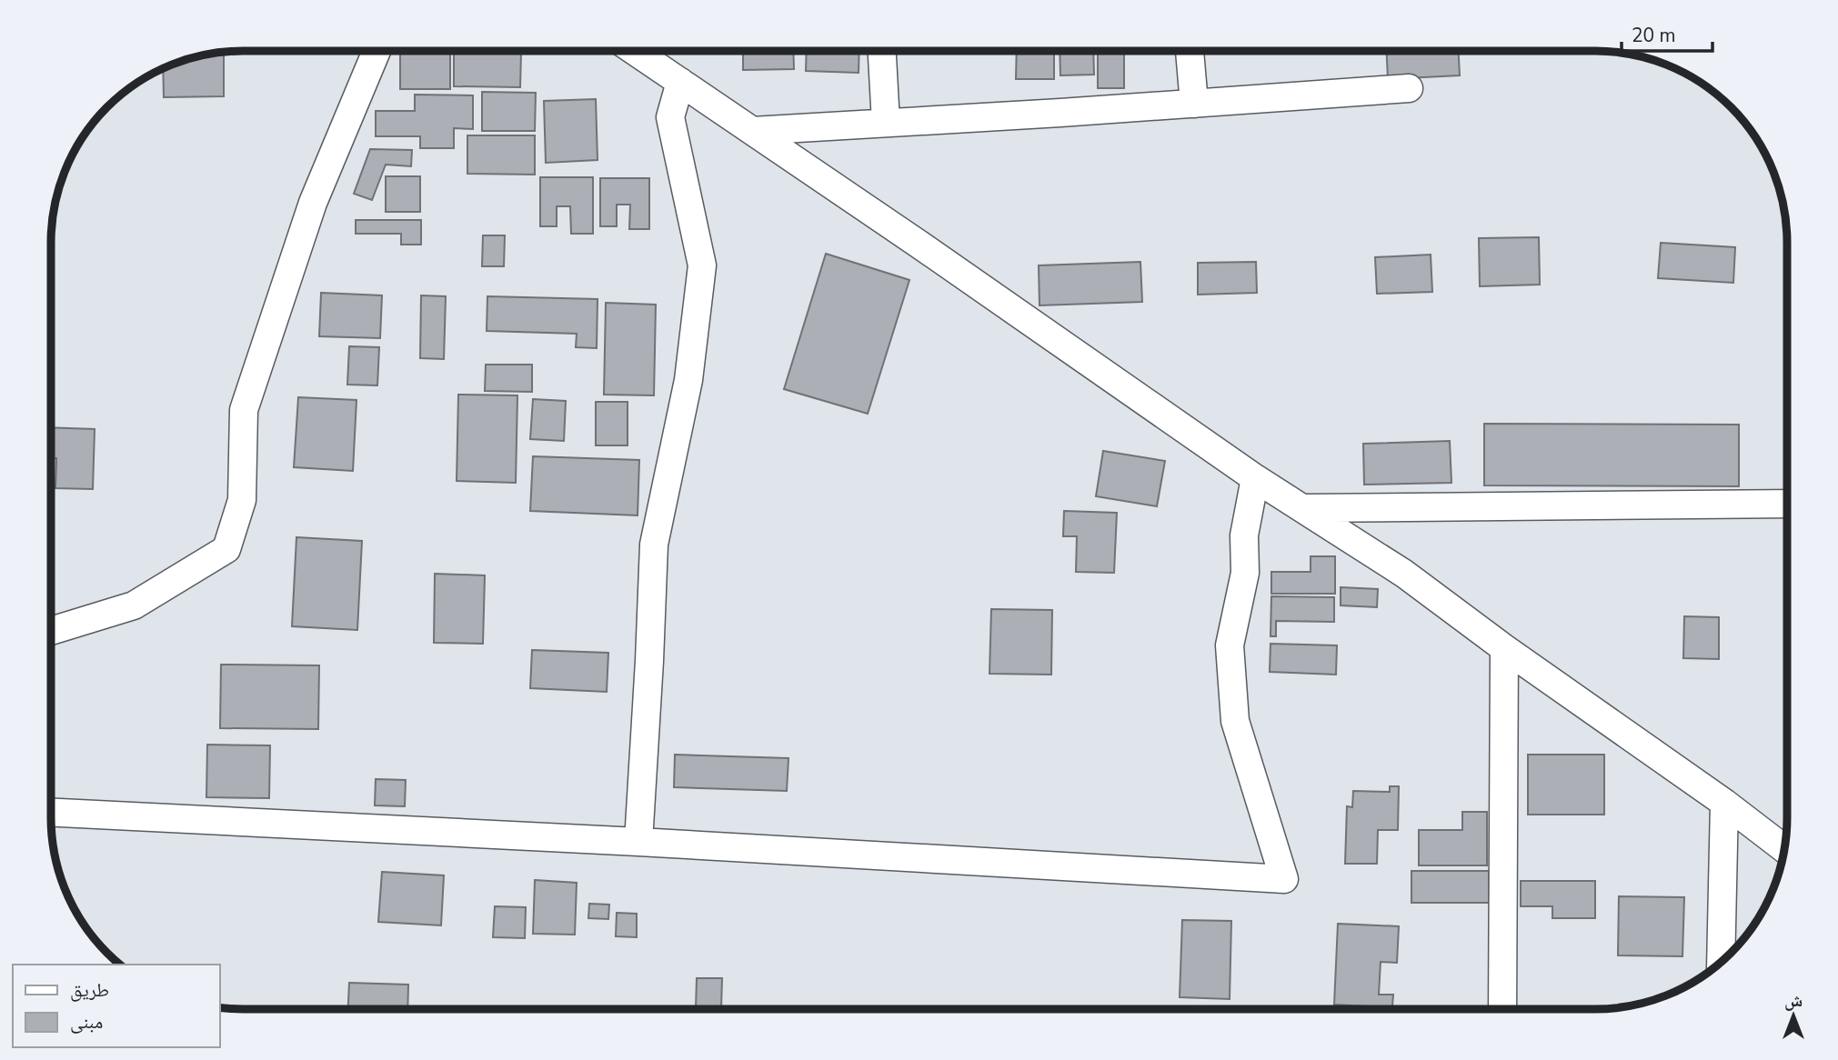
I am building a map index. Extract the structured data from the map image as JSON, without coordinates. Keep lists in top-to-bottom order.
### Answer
{
  "legend": ["طريق", "مبنى"],
  "scale_bar": "20 m",
  "north": "top"
}
